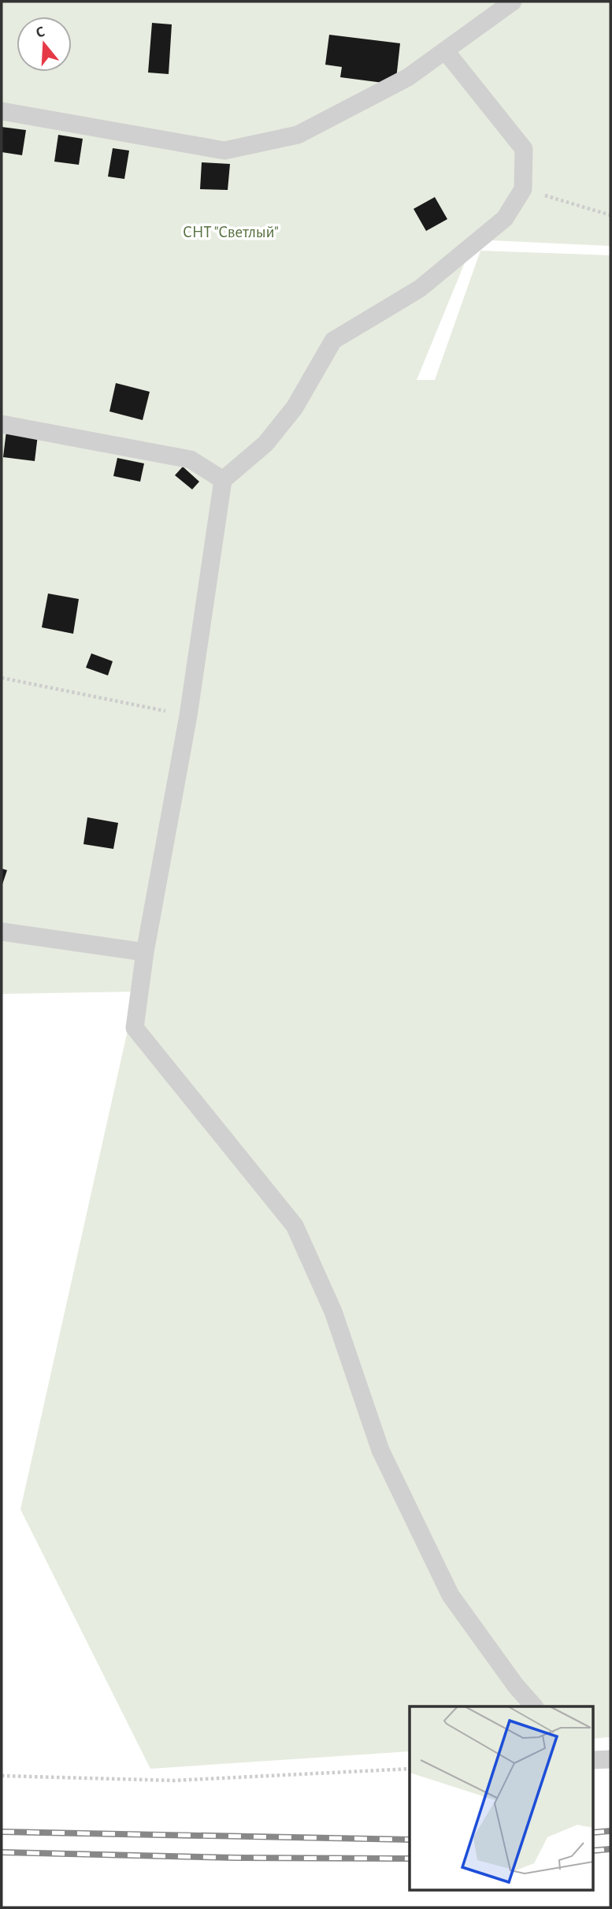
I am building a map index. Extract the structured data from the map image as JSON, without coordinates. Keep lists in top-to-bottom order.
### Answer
{
  "parks": ["СНТ \"Светлый\""],
  "north": "top"
}
